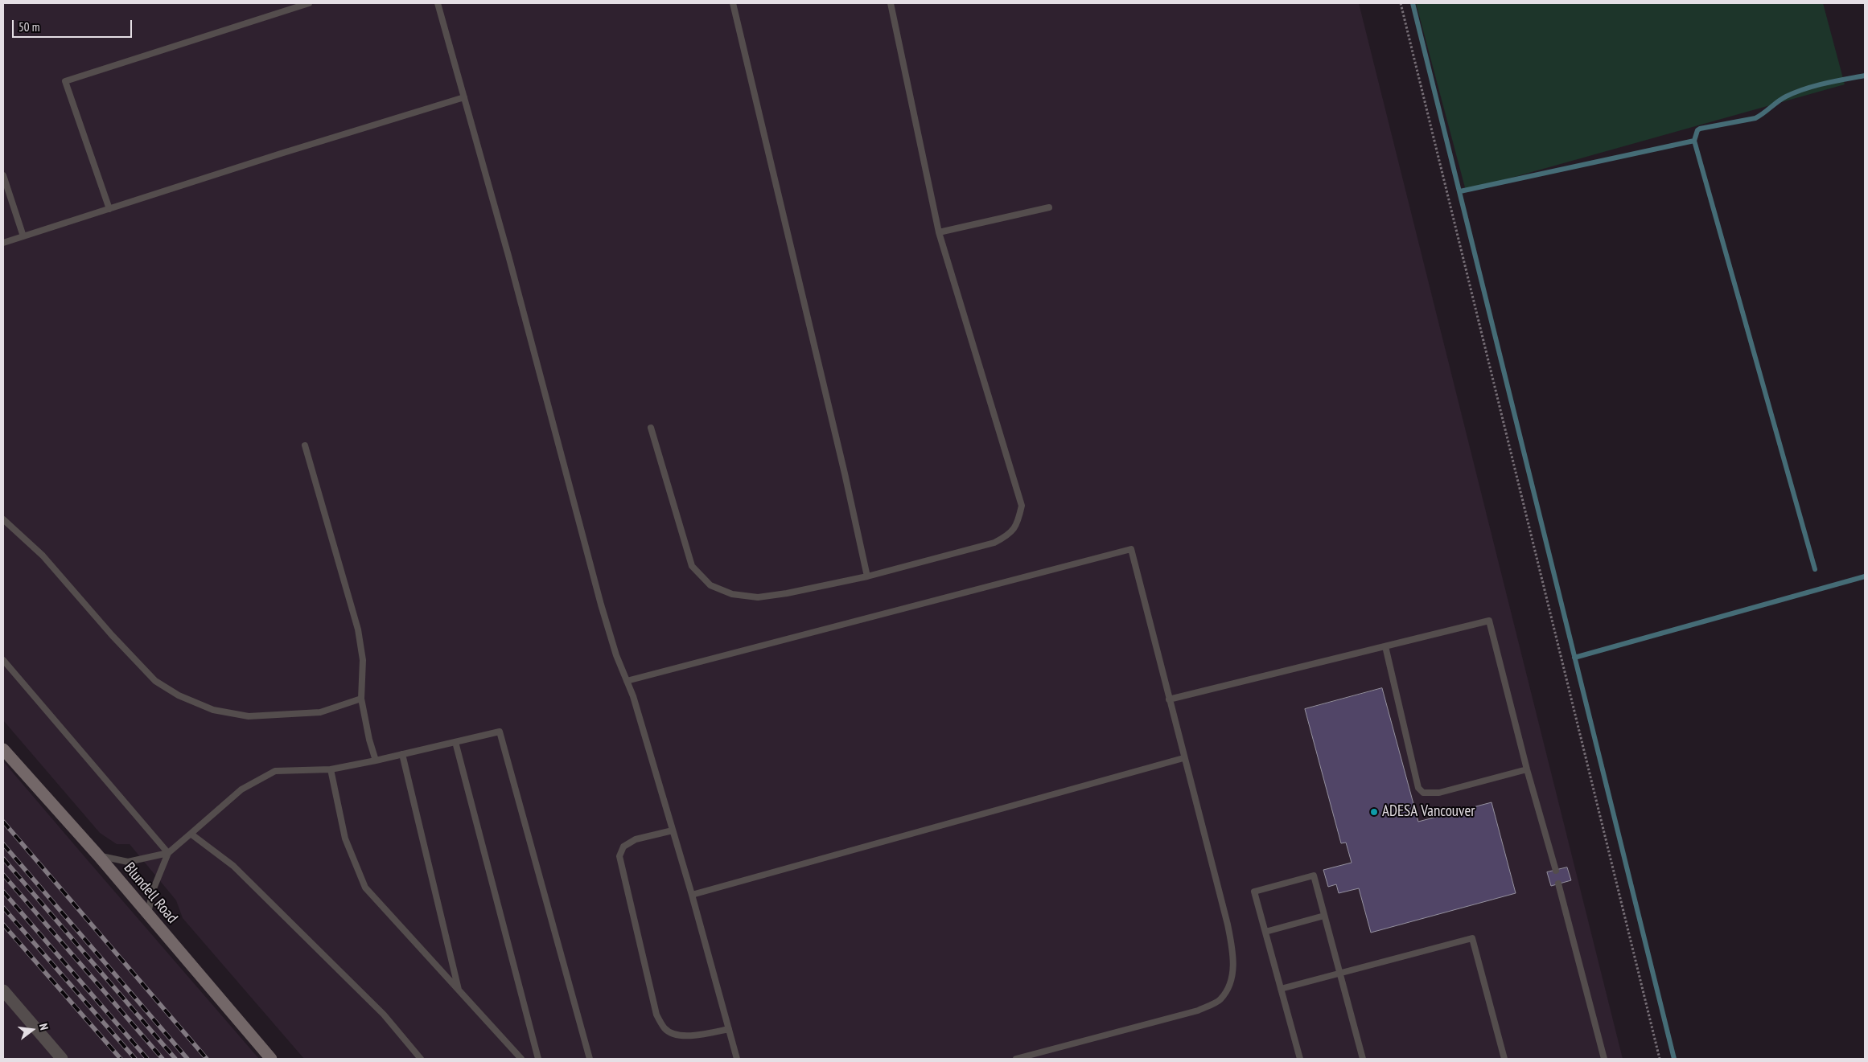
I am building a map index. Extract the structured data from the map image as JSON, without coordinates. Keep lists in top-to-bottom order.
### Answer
{
  "streets": {
    "main road": ["Blundell Road"]
  },
  "places": ["ADESA Vancouver"],
  "scale_bar": "50 m",
  "north": "right"
}
